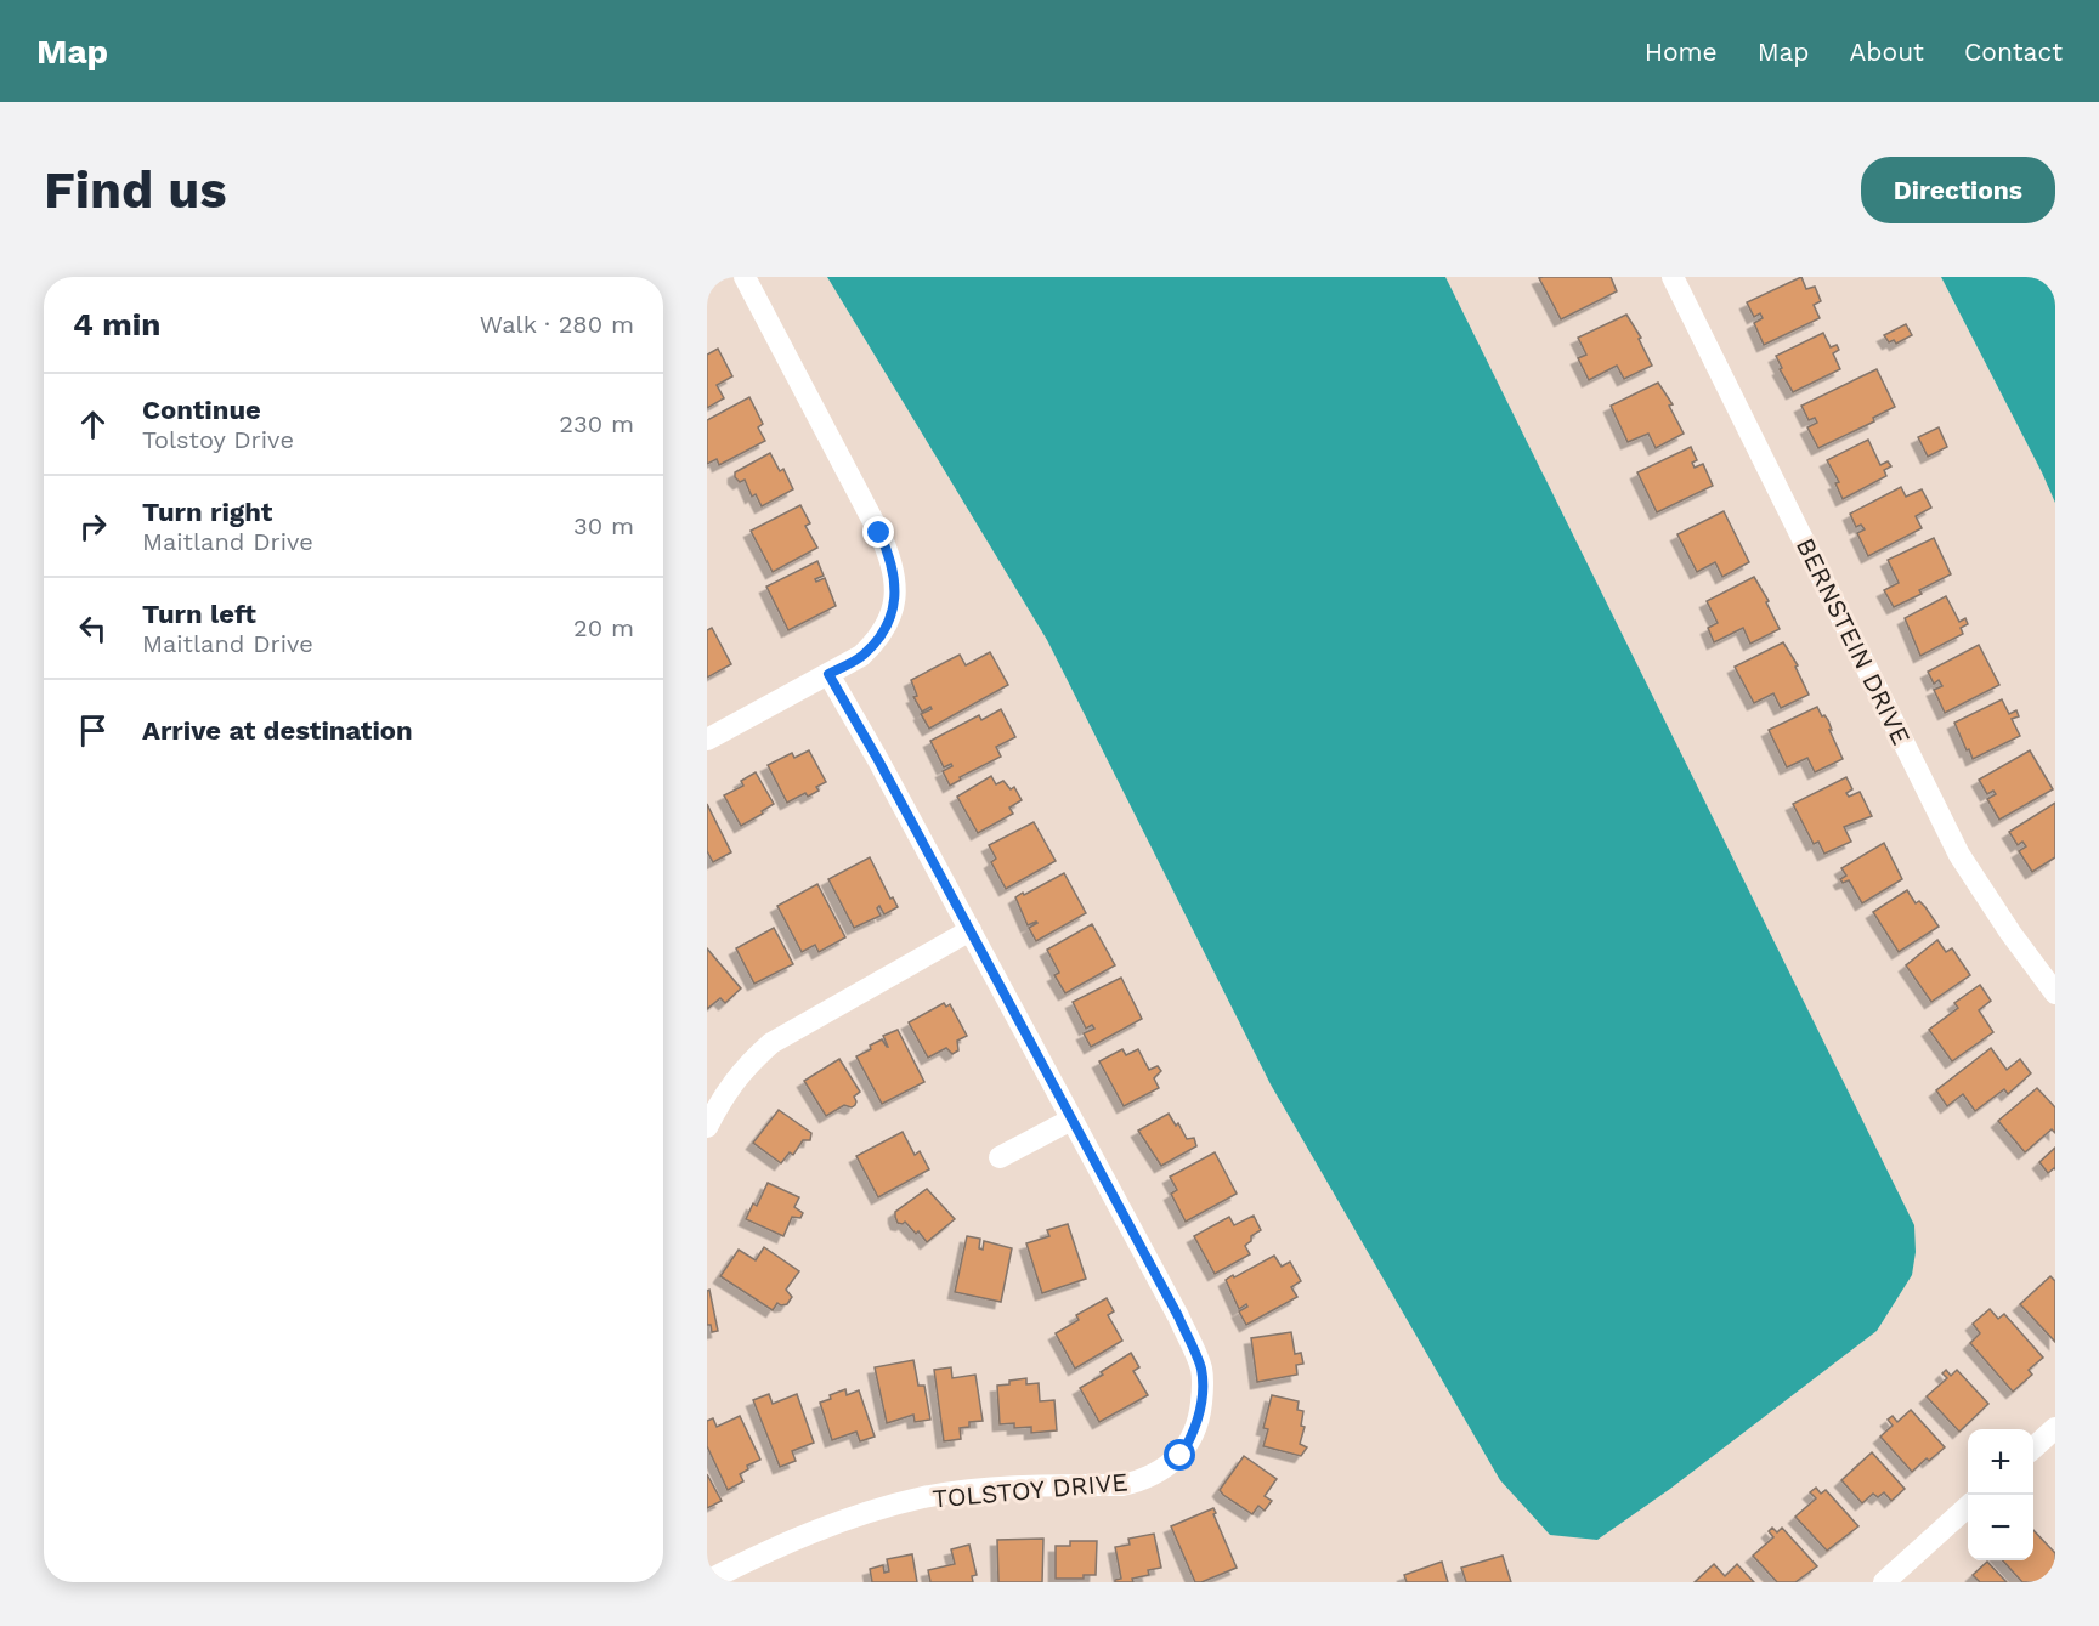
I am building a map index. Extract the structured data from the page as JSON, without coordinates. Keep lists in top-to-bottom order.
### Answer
{
  "streets": {
    "street": ["BERNSTEIN DRIVE", "TOLSTOY DRIVE"]
  },
  "page": {
    "header": "Map",
    "nav": [
      "Home",
      "Map",
      "About",
      "Contact"
    ],
    "buttons": "Directions",
    "title": "Find us",
    "heading": ["4 min", "Walk · 280 m"],
    "list": [
      ["Continue", "Tolstoy Drive", "230 m"],
      ["Turn right", "Maitland Drive", "30 m"],
      ["Turn left", "Maitland Drive", "20 m"],
      "Arrive at destination"
    ],
    "map_buttons": ["+", "−"]
  }
}
